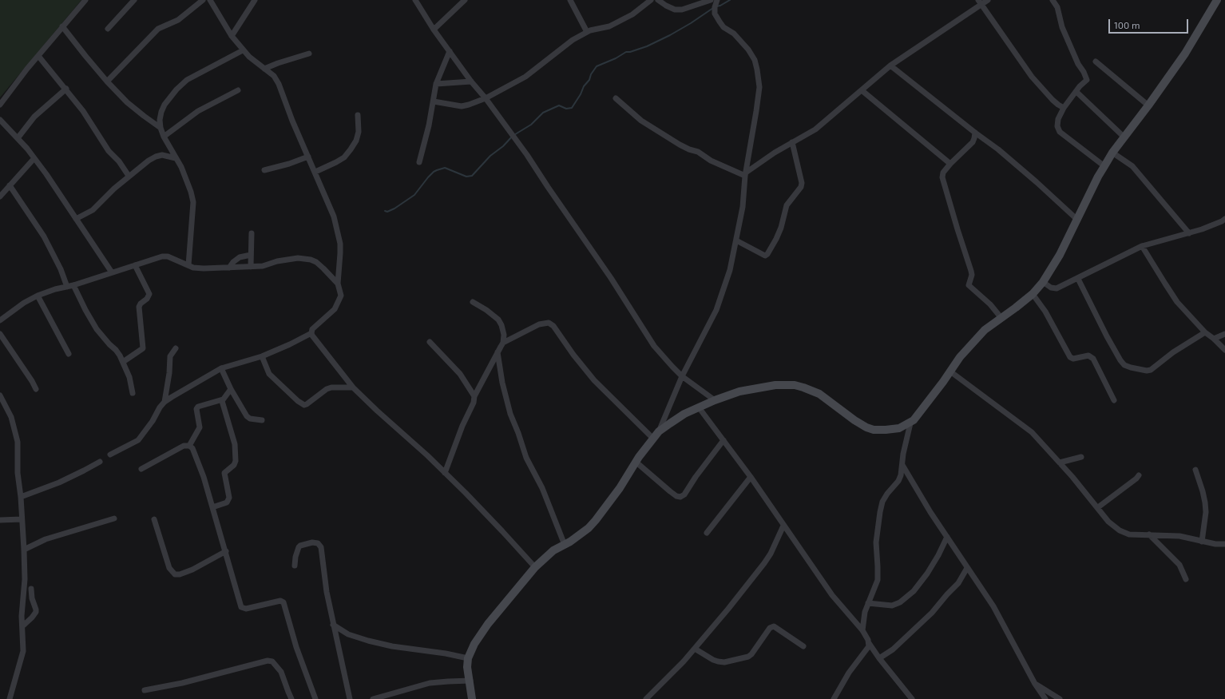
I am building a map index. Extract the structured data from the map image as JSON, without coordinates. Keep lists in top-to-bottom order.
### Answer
{
  "scale_bar": "100 m"
}
